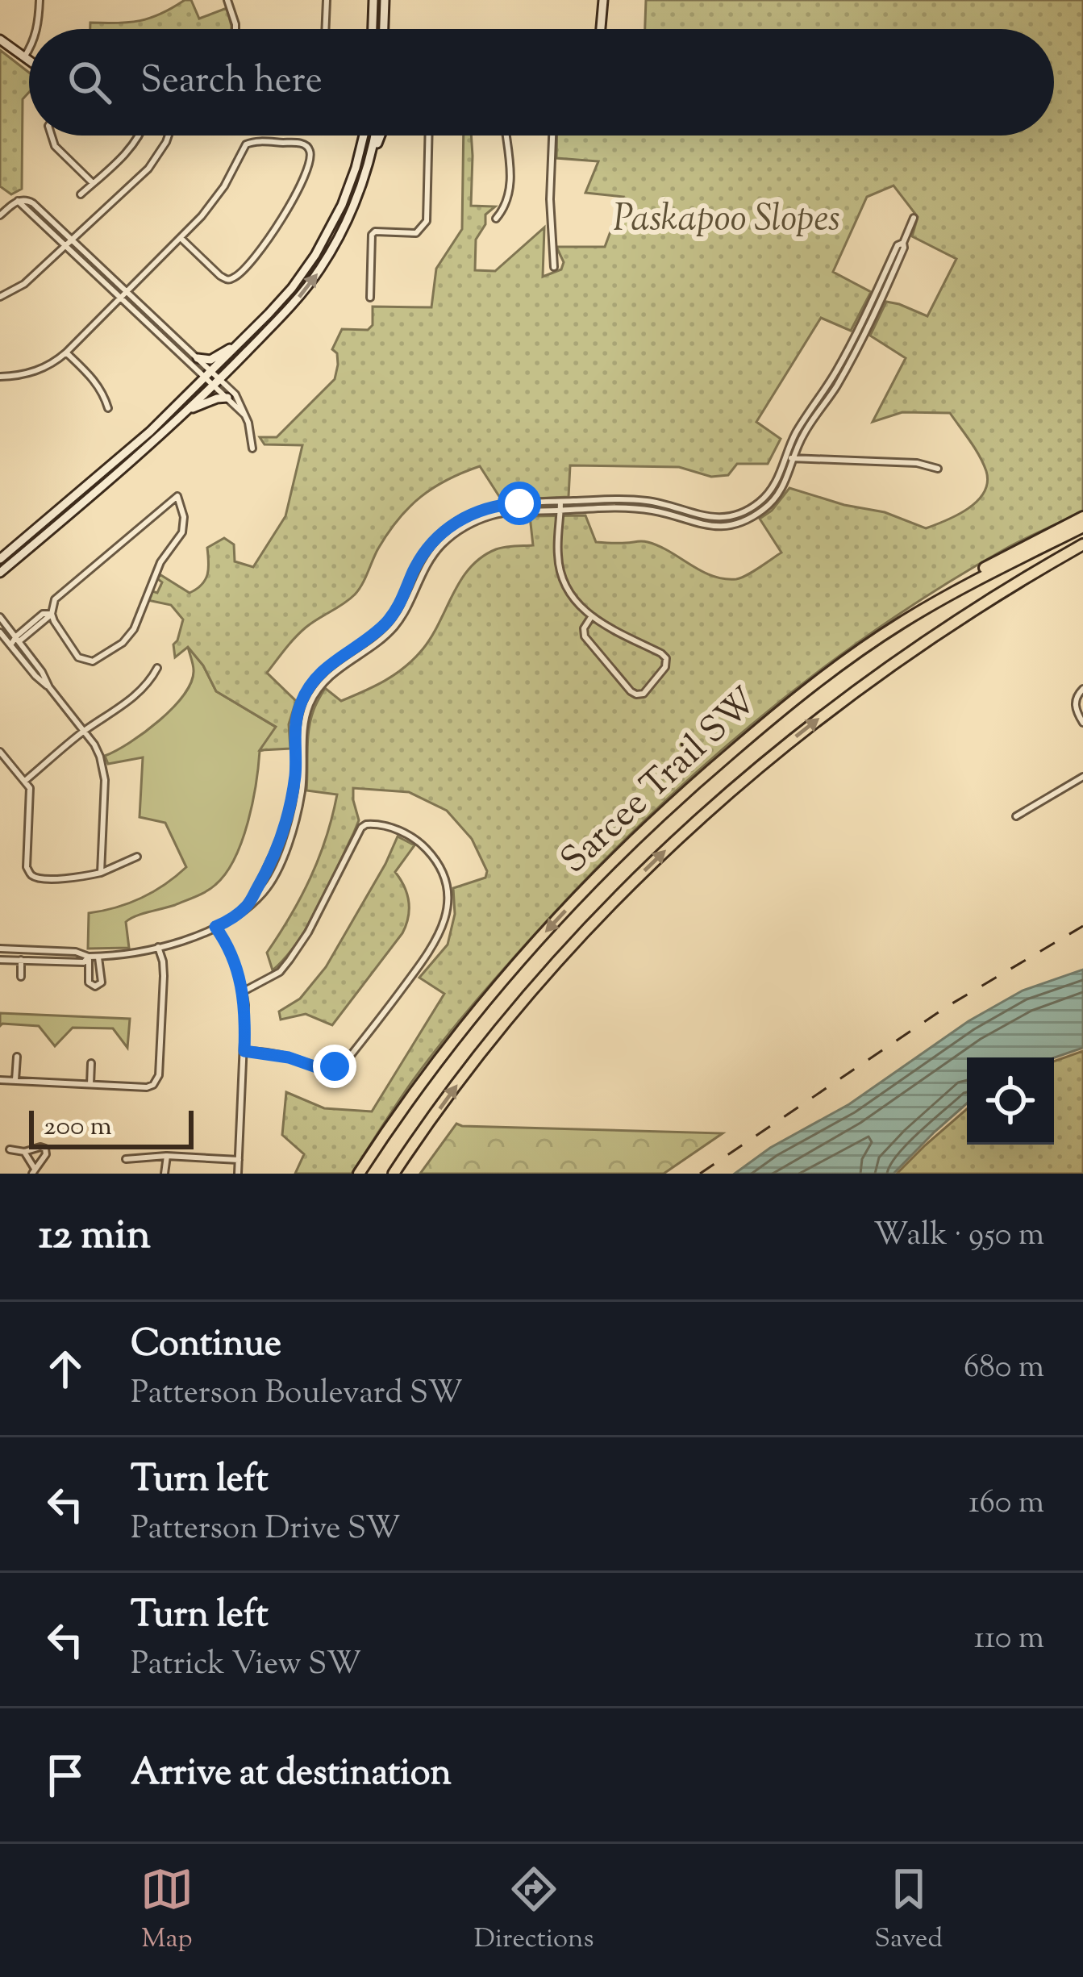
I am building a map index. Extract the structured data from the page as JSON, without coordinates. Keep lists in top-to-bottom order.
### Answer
{
  "streets": {
    "highway": ["Sarcee Trail SW"]
  },
  "parks": ["Paskapoo Slopes"],
  "scale_bar": "200 m",
  "page": {
    "search": "Search here",
    "scale": "200 m",
    "heading": ["12 min", "Walk · 950 m"],
    "list": [
      ["Continue", "Patterson Boulevard SW", "680 m"],
      ["Turn left", "Patterson Drive SW", "160 m"],
      ["Turn left", "Patrick View SW", "110 m"],
      "Arrive at destination"
    ],
    "nav": ["Map", "Directions", "Saved"]
  }
}
